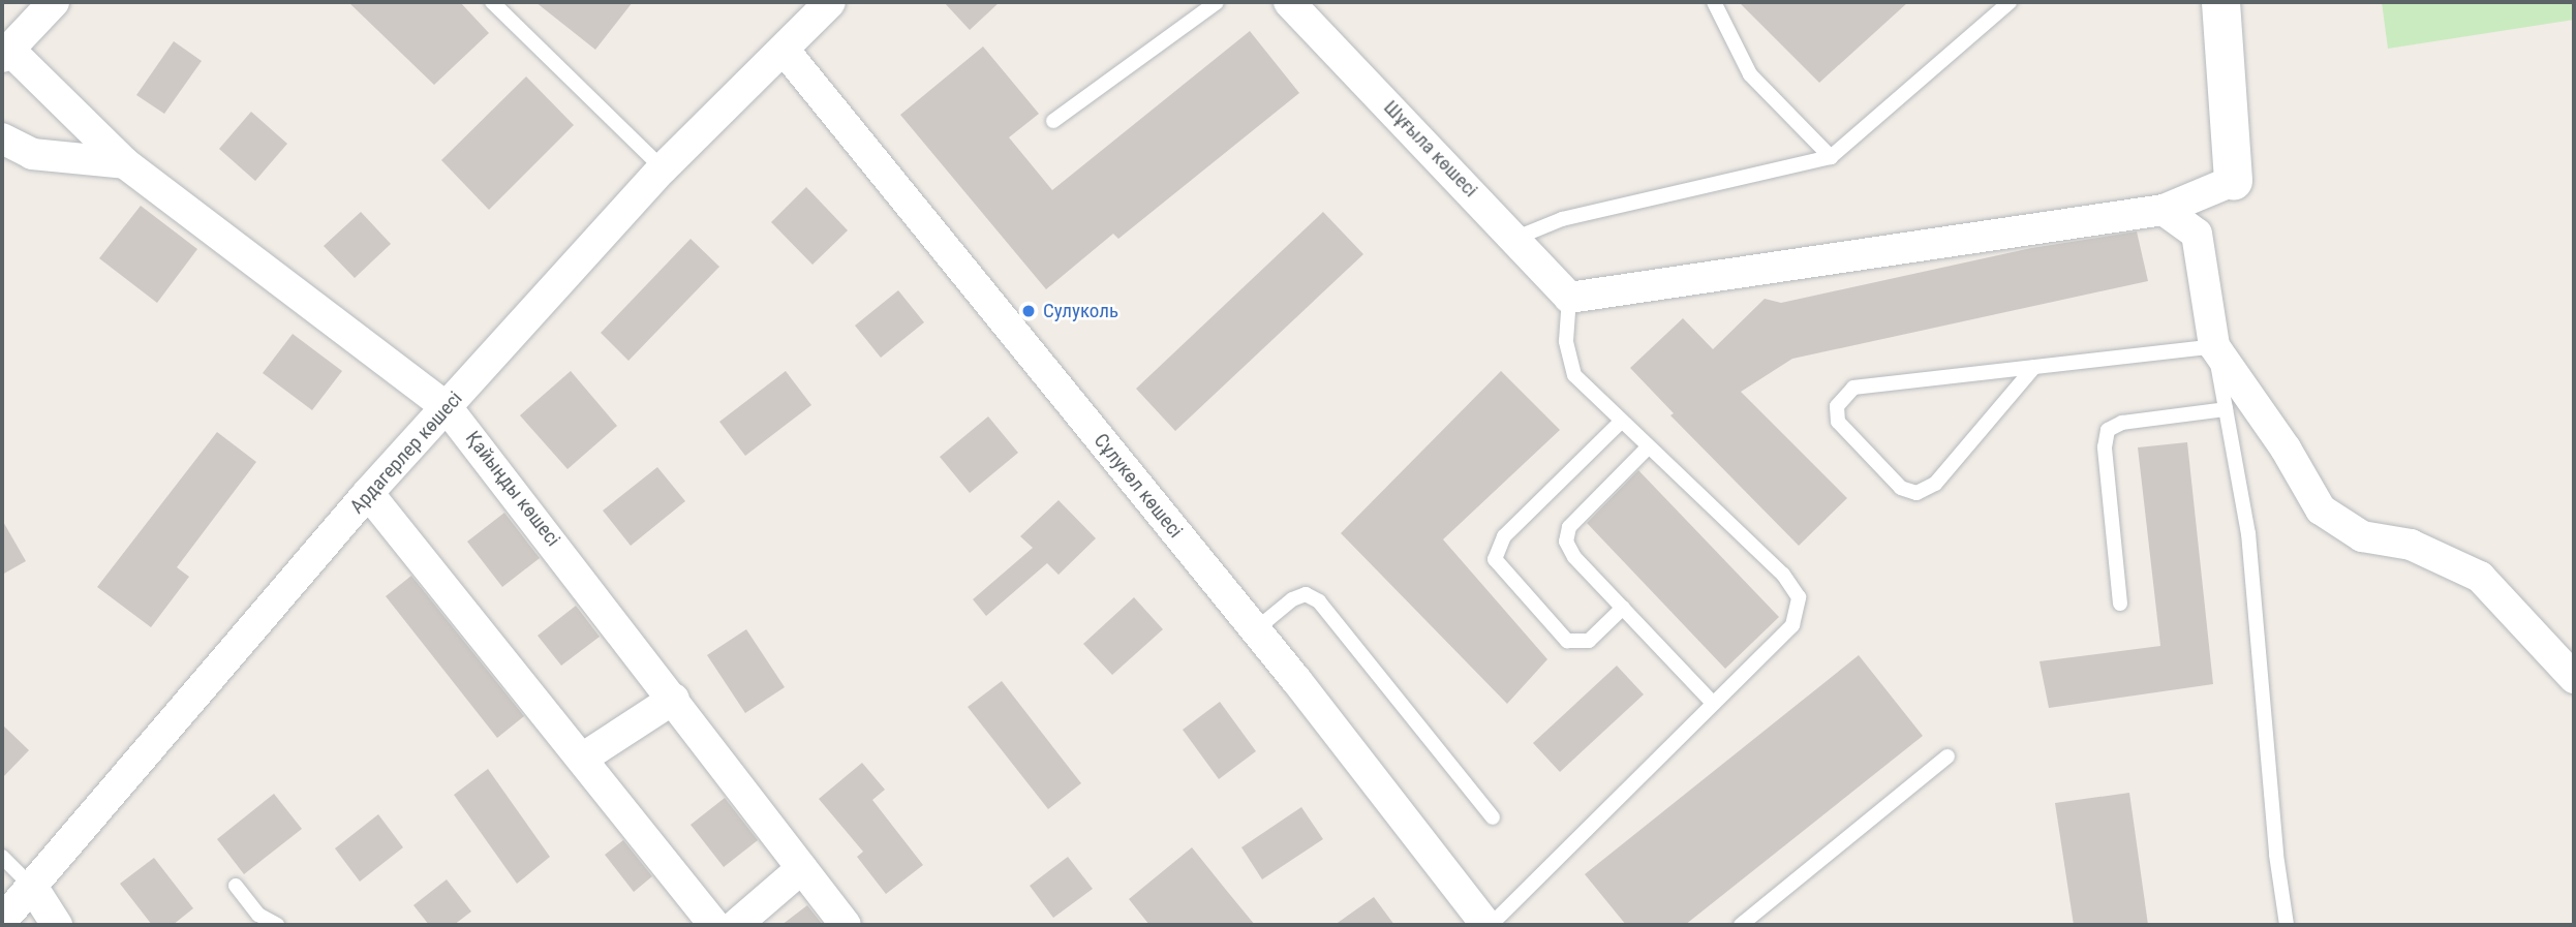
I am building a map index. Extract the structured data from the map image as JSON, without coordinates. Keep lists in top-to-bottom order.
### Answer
{
  "streets": {
    "street": [
      "Шұғыла көшесі",
      "Ардагерлер көшесі",
      "Сұлукөл көшесі",
      "Қайыңды көшесі"
    ]
  },
  "crossings": [
    ["Ардагерлер көшесі", "Сұлукөл көшесі"],
    ["Ардагерлер көшесі", "Қайыңды көшесі"]
  ],
  "places": ["Сулуколь"]
}
